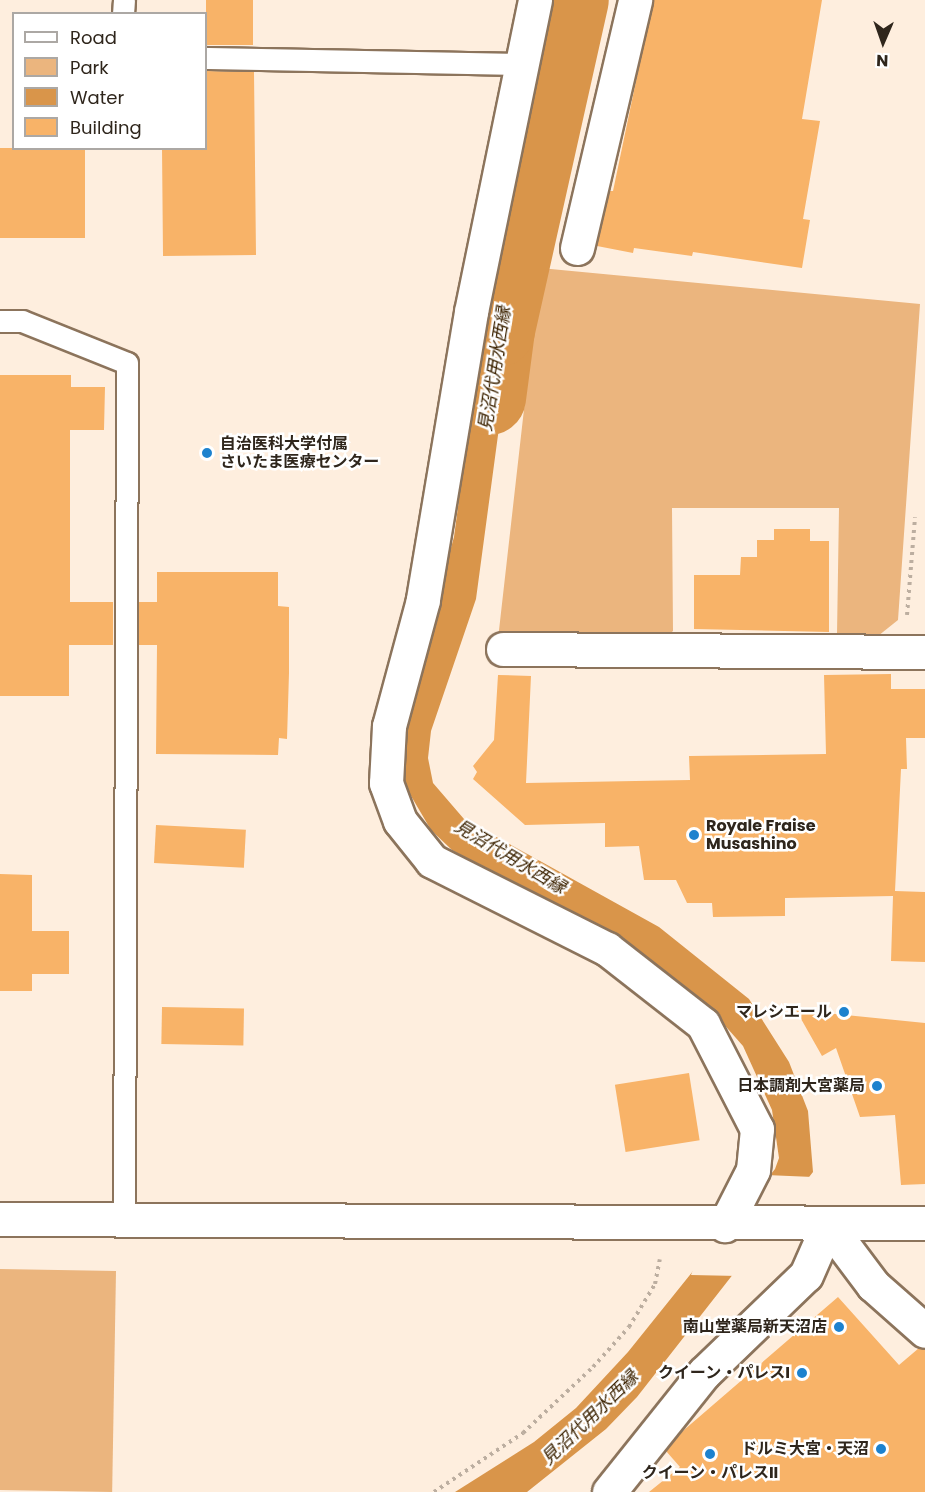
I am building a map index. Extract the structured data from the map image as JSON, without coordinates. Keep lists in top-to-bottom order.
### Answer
{
  "water": ["見沼代用水西縁"],
  "places": [
    "自治医科大学付属 さいたま医療センター",
    "Royale Fraise Musashino",
    "マレシエール",
    "日本調剤大宮薬局",
    "南山堂薬局新天沼店",
    "クイーン・パレスI",
    "ドルミ大宮・天沼",
    "クイーン・パレスII"
  ],
  "legend": [
    "Road",
    "Park",
    "Water",
    "Building"
  ],
  "north": "bottom"
}
